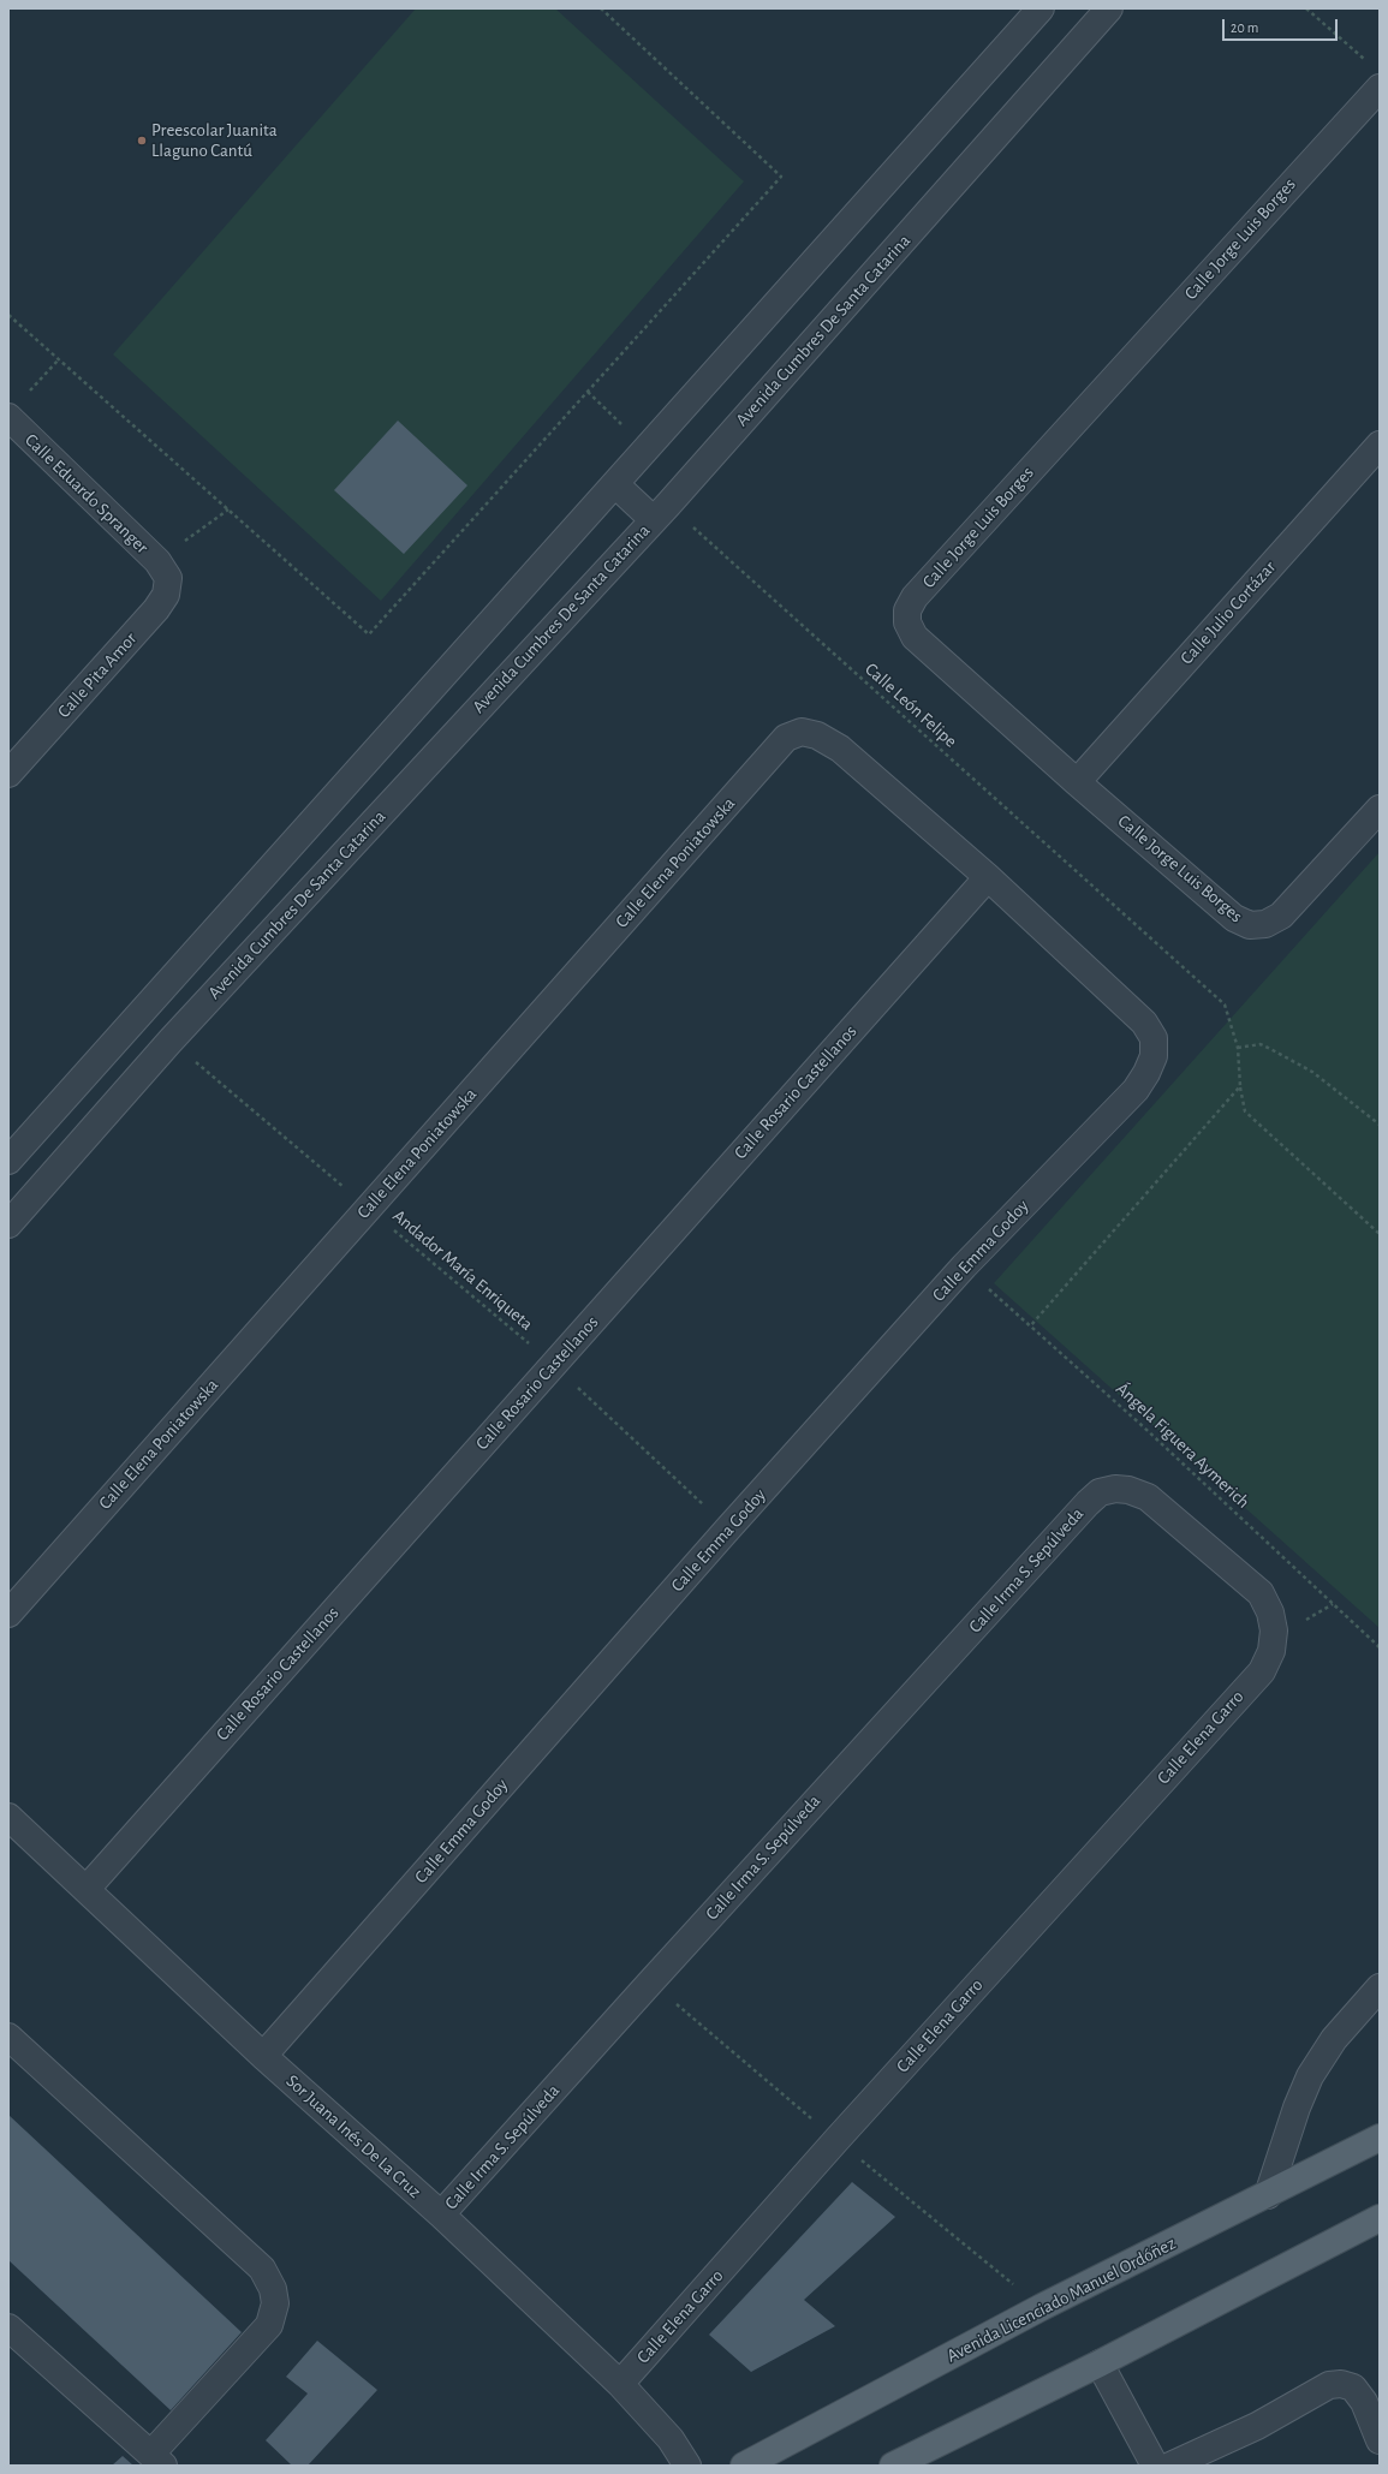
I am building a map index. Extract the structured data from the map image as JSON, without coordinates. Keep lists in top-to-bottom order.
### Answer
{
  "streets": {
    "main road": ["Avenida Licenciado Manuel Ordóñez"],
    "street": [
      "Calle Jorge Luis Borges",
      "Avenida Cumbres De Santa Catarina",
      "Calle Eduardo Spranger",
      "Calle Julio Cortázar",
      "Calle Pita Amor",
      "Calle Elena Poniatowska",
      "Calle Rosario Castellanos",
      "Calle Emma Godoy",
      "Calle Irma S. Sepúlveda",
      "Calle Elena Garro",
      "Sor Juana Inés De La Cruz"
    ],
    "path": ["Calle León Felipe", "Andador María Enriqueta", "Ángela Figuera Aymerich"]
  },
  "crossings": [
    ["Calle Jorge Luis Borges", "Calle Julio Cortázar"],
    ["Avenida Cumbres De Santa Catarina", "Calle León Felipe"],
    ["Avenida Cumbres De Santa Catarina", "Andador María Enriqueta"],
    ["Calle Eduardo Spranger", "Calle Pita Amor"],
    ["Calle Elena Poniatowska", "Calle Rosario Castellanos"],
    ["Calle Elena Poniatowska", "Calle Emma Godoy"],
    ["Calle Elena Poniatowska", "Andador María Enriqueta"],
    ["Calle Rosario Castellanos", "Andador María Enriqueta"],
    ["Calle Rosario Castellanos", "Sor Juana Inés De La Cruz"],
    ["Calle Emma Godoy", "Andador María Enriqueta"],
    ["Calle Emma Godoy", "Ángela Figuera Aymerich"],
    ["Calle Emma Godoy", "Sor Juana Inés De La Cruz"],
    ["Calle Irma S. Sepúlveda", "Calle Elena Garro"],
    ["Calle Irma S. Sepúlveda", "Sor Juana Inés De La Cruz"],
    ["Calle Elena Garro", "Sor Juana Inés De La Cruz"]
  ],
  "places": ["Preescolar Juanita Llaguno Cantú"],
  "scale_bar": "20 m"
}
